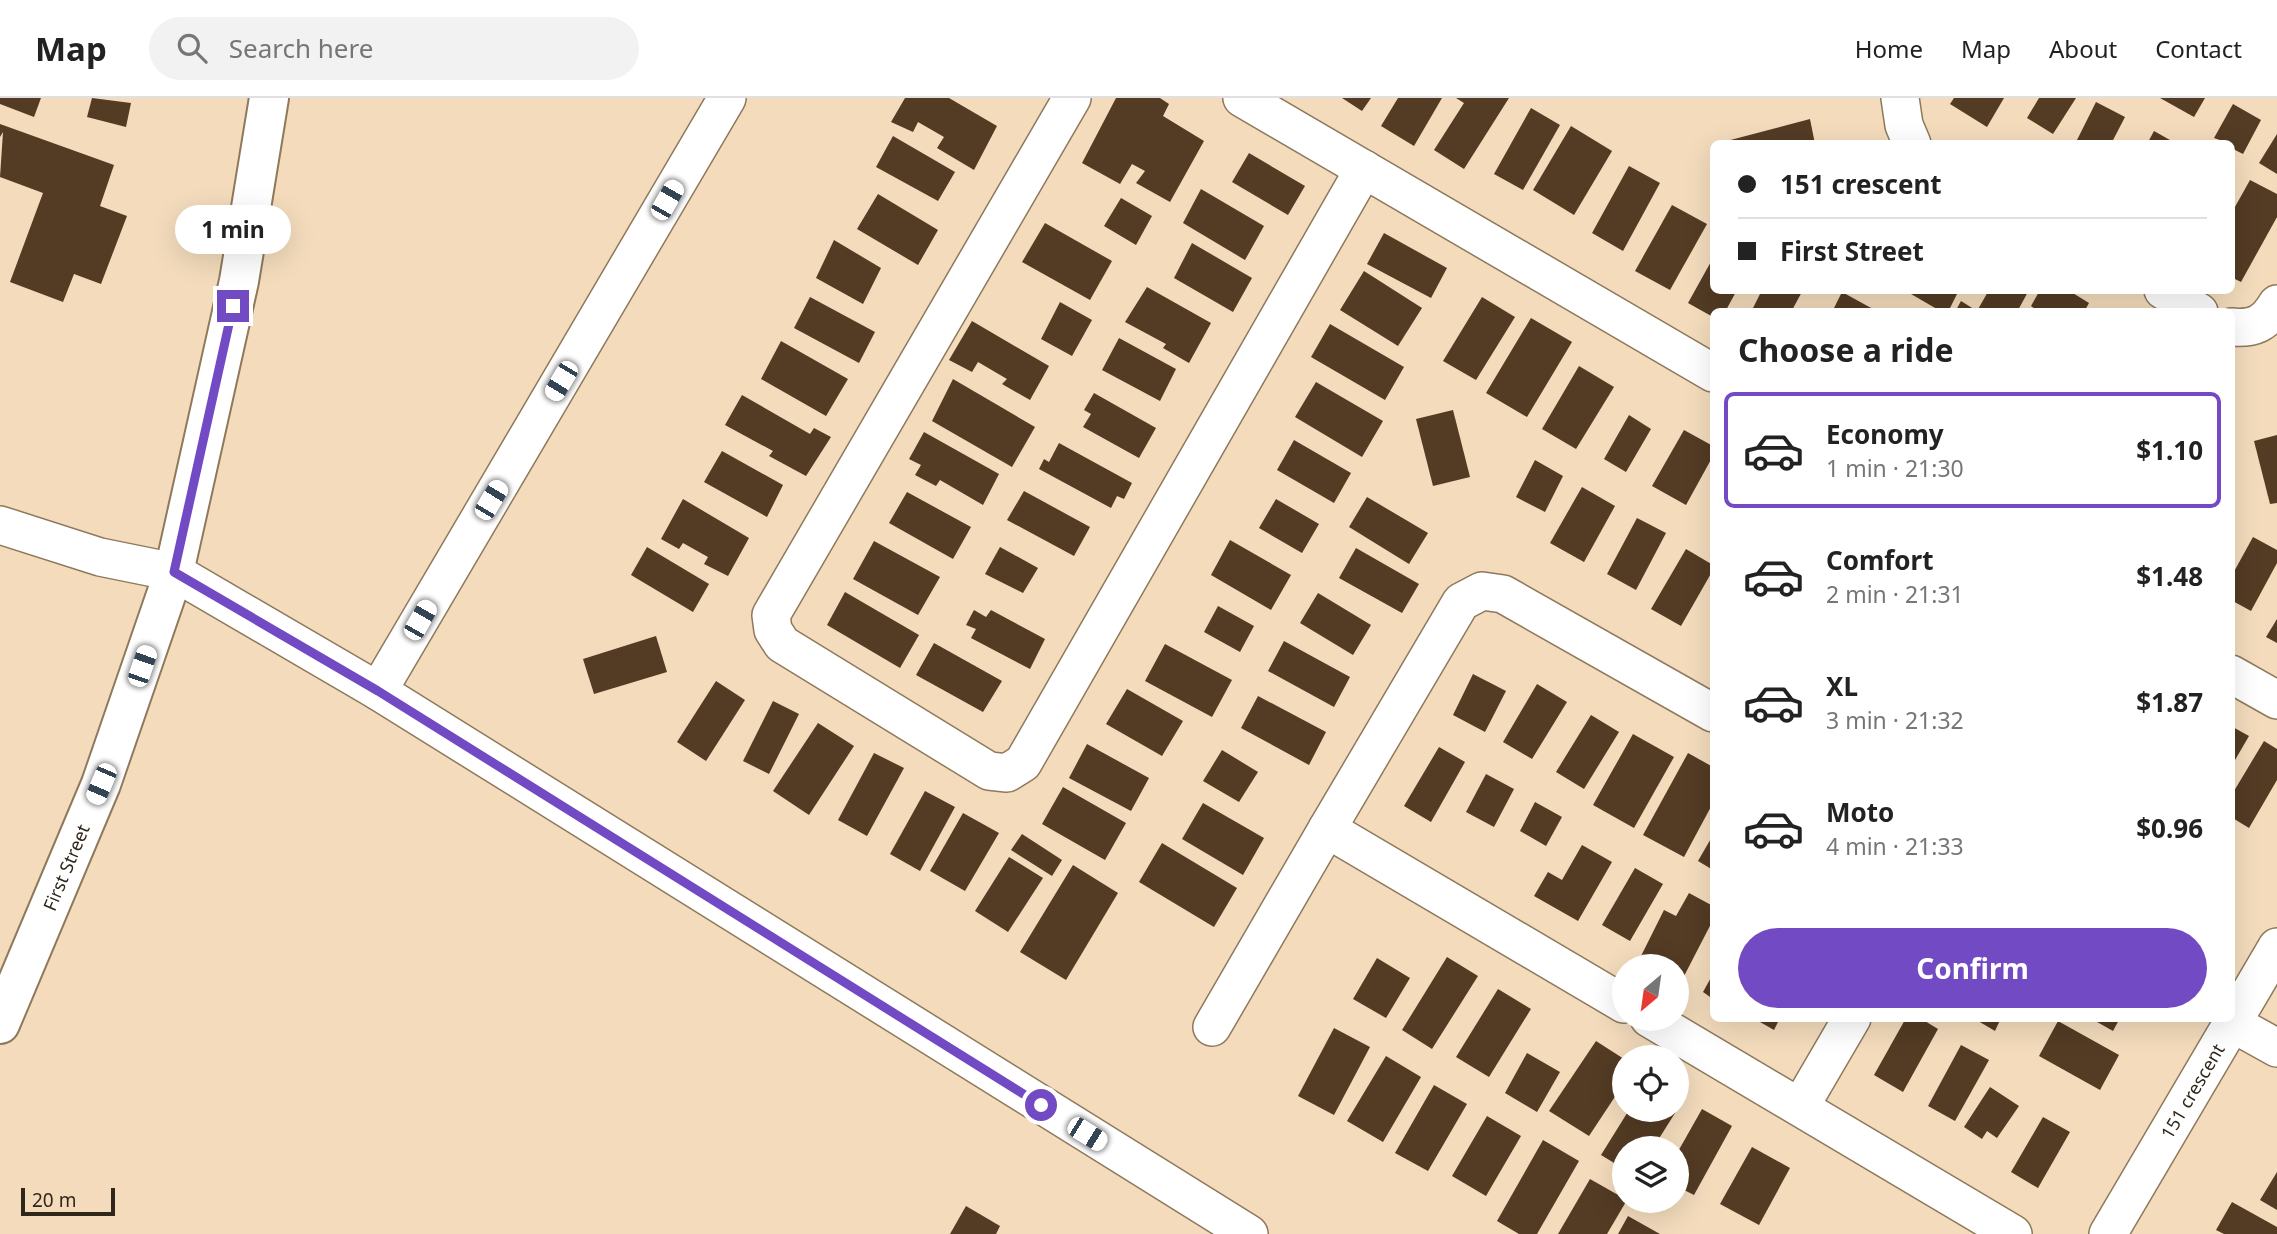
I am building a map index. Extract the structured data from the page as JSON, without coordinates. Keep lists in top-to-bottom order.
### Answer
{
  "streets": {
    "street": ["First Street", "151 crescent"]
  },
  "scale_bar": "20 m",
  "north": "bottom left",
  "page": {
    "header": "Map",
    "search": "Search here",
    "nav": [
      "Home",
      "Map",
      "About",
      "Contact"
    ],
    "banner": ["151 crescent", "First Street"],
    "bubble": "1 min",
    "heading": "Choose a ride",
    "list": [
      {
        "name": "Economy",
        "note": "1 min · 21:30",
        "value": "$1.10"
      },
      {
        "name": "Comfort",
        "note": "2 min · 21:31",
        "value": "$1.48"
      },
      {
        "name": "XL",
        "note": "3 min · 21:32",
        "value": "$1.87"
      },
      {
        "name": "Moto",
        "note": "4 min · 21:33",
        "value": "$0.96"
      }
    ],
    "buttons": "Confirm",
    "scale": "20 m"
  }
}
